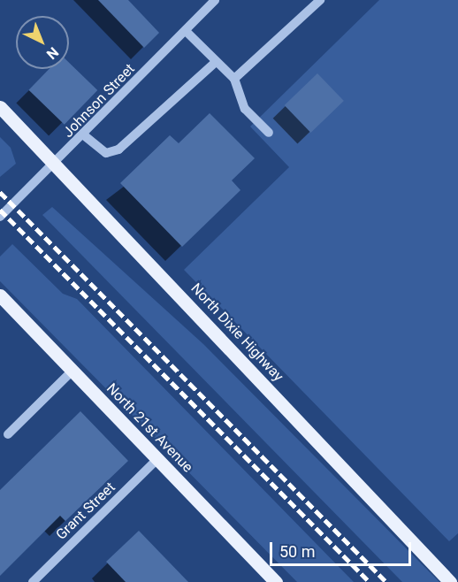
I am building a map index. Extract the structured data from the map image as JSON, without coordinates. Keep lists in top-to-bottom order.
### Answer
{
  "streets": {
    "main road": ["North Dixie Highway", "North 21st Avenue"],
    "street": ["Johnson Street", "Grant Street"]
  },
  "crossings": [
    ["Johnson Street", "North Dixie Highway"],
    ["North 21st Avenue", "Grant Street"]
  ],
  "scale_bar": "50 m",
  "north": "bottom right"
}
